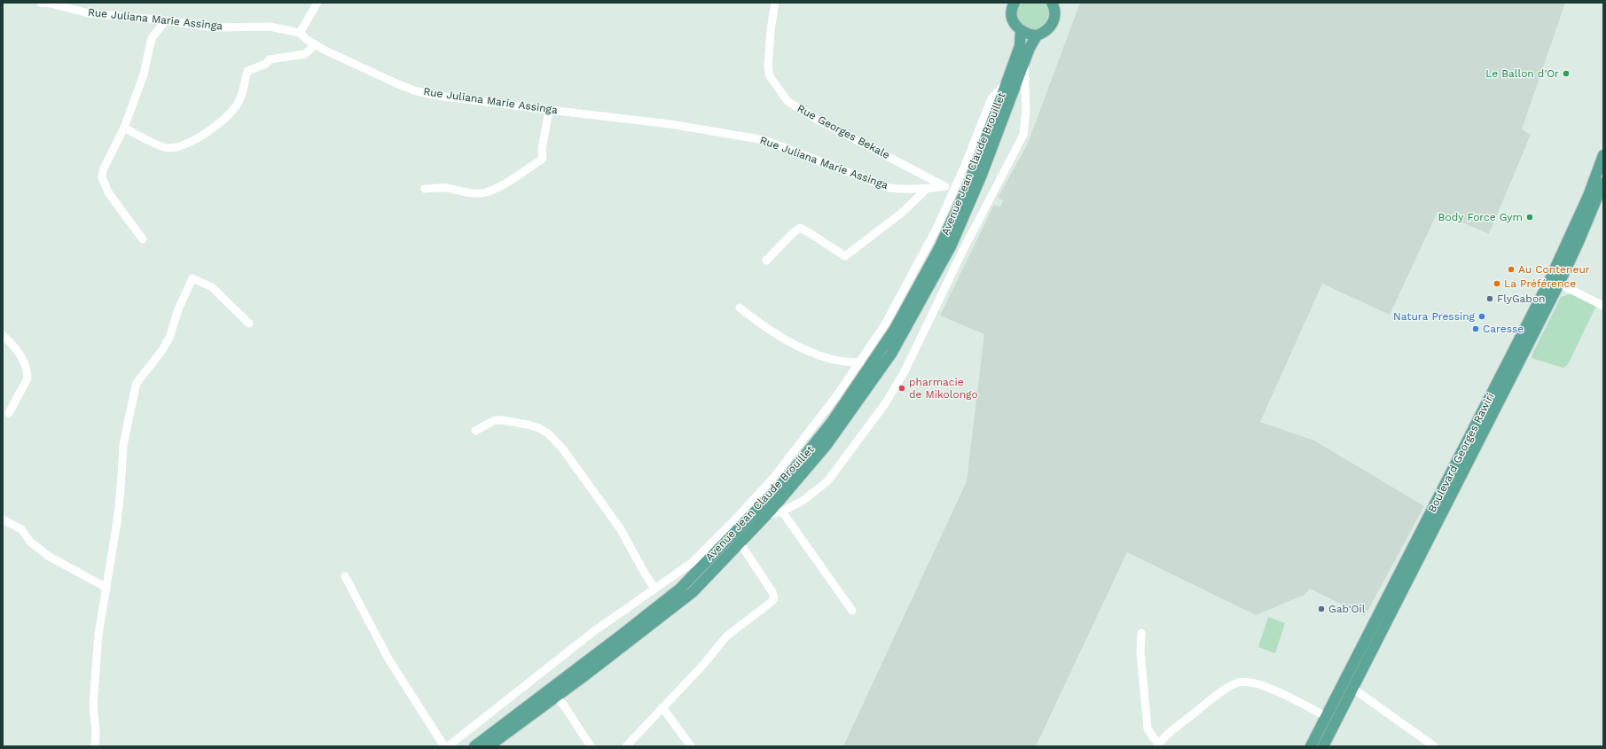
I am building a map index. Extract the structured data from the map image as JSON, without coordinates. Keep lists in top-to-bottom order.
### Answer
{
  "streets": {
    "main road": ["Avenue Jean Claude Brouillet", "Boulevard Georges Rawiri"],
    "street": ["Rue Juliana Marie Assinga", "Rue Georges Bekale"]
  },
  "crossings": [
    ["Rue Juliana Marie Assinga", "Rue Georges Bekale"]
  ],
  "places": [
    "Le Ballon d'Or",
    "Body Force Gym",
    "Au Conteneur",
    "La Préférence",
    "FlyGabon",
    "Natura Pressing",
    "Caresse",
    "pharmacie de Mikolongo",
    "Gab'Oil"
  ]
}
